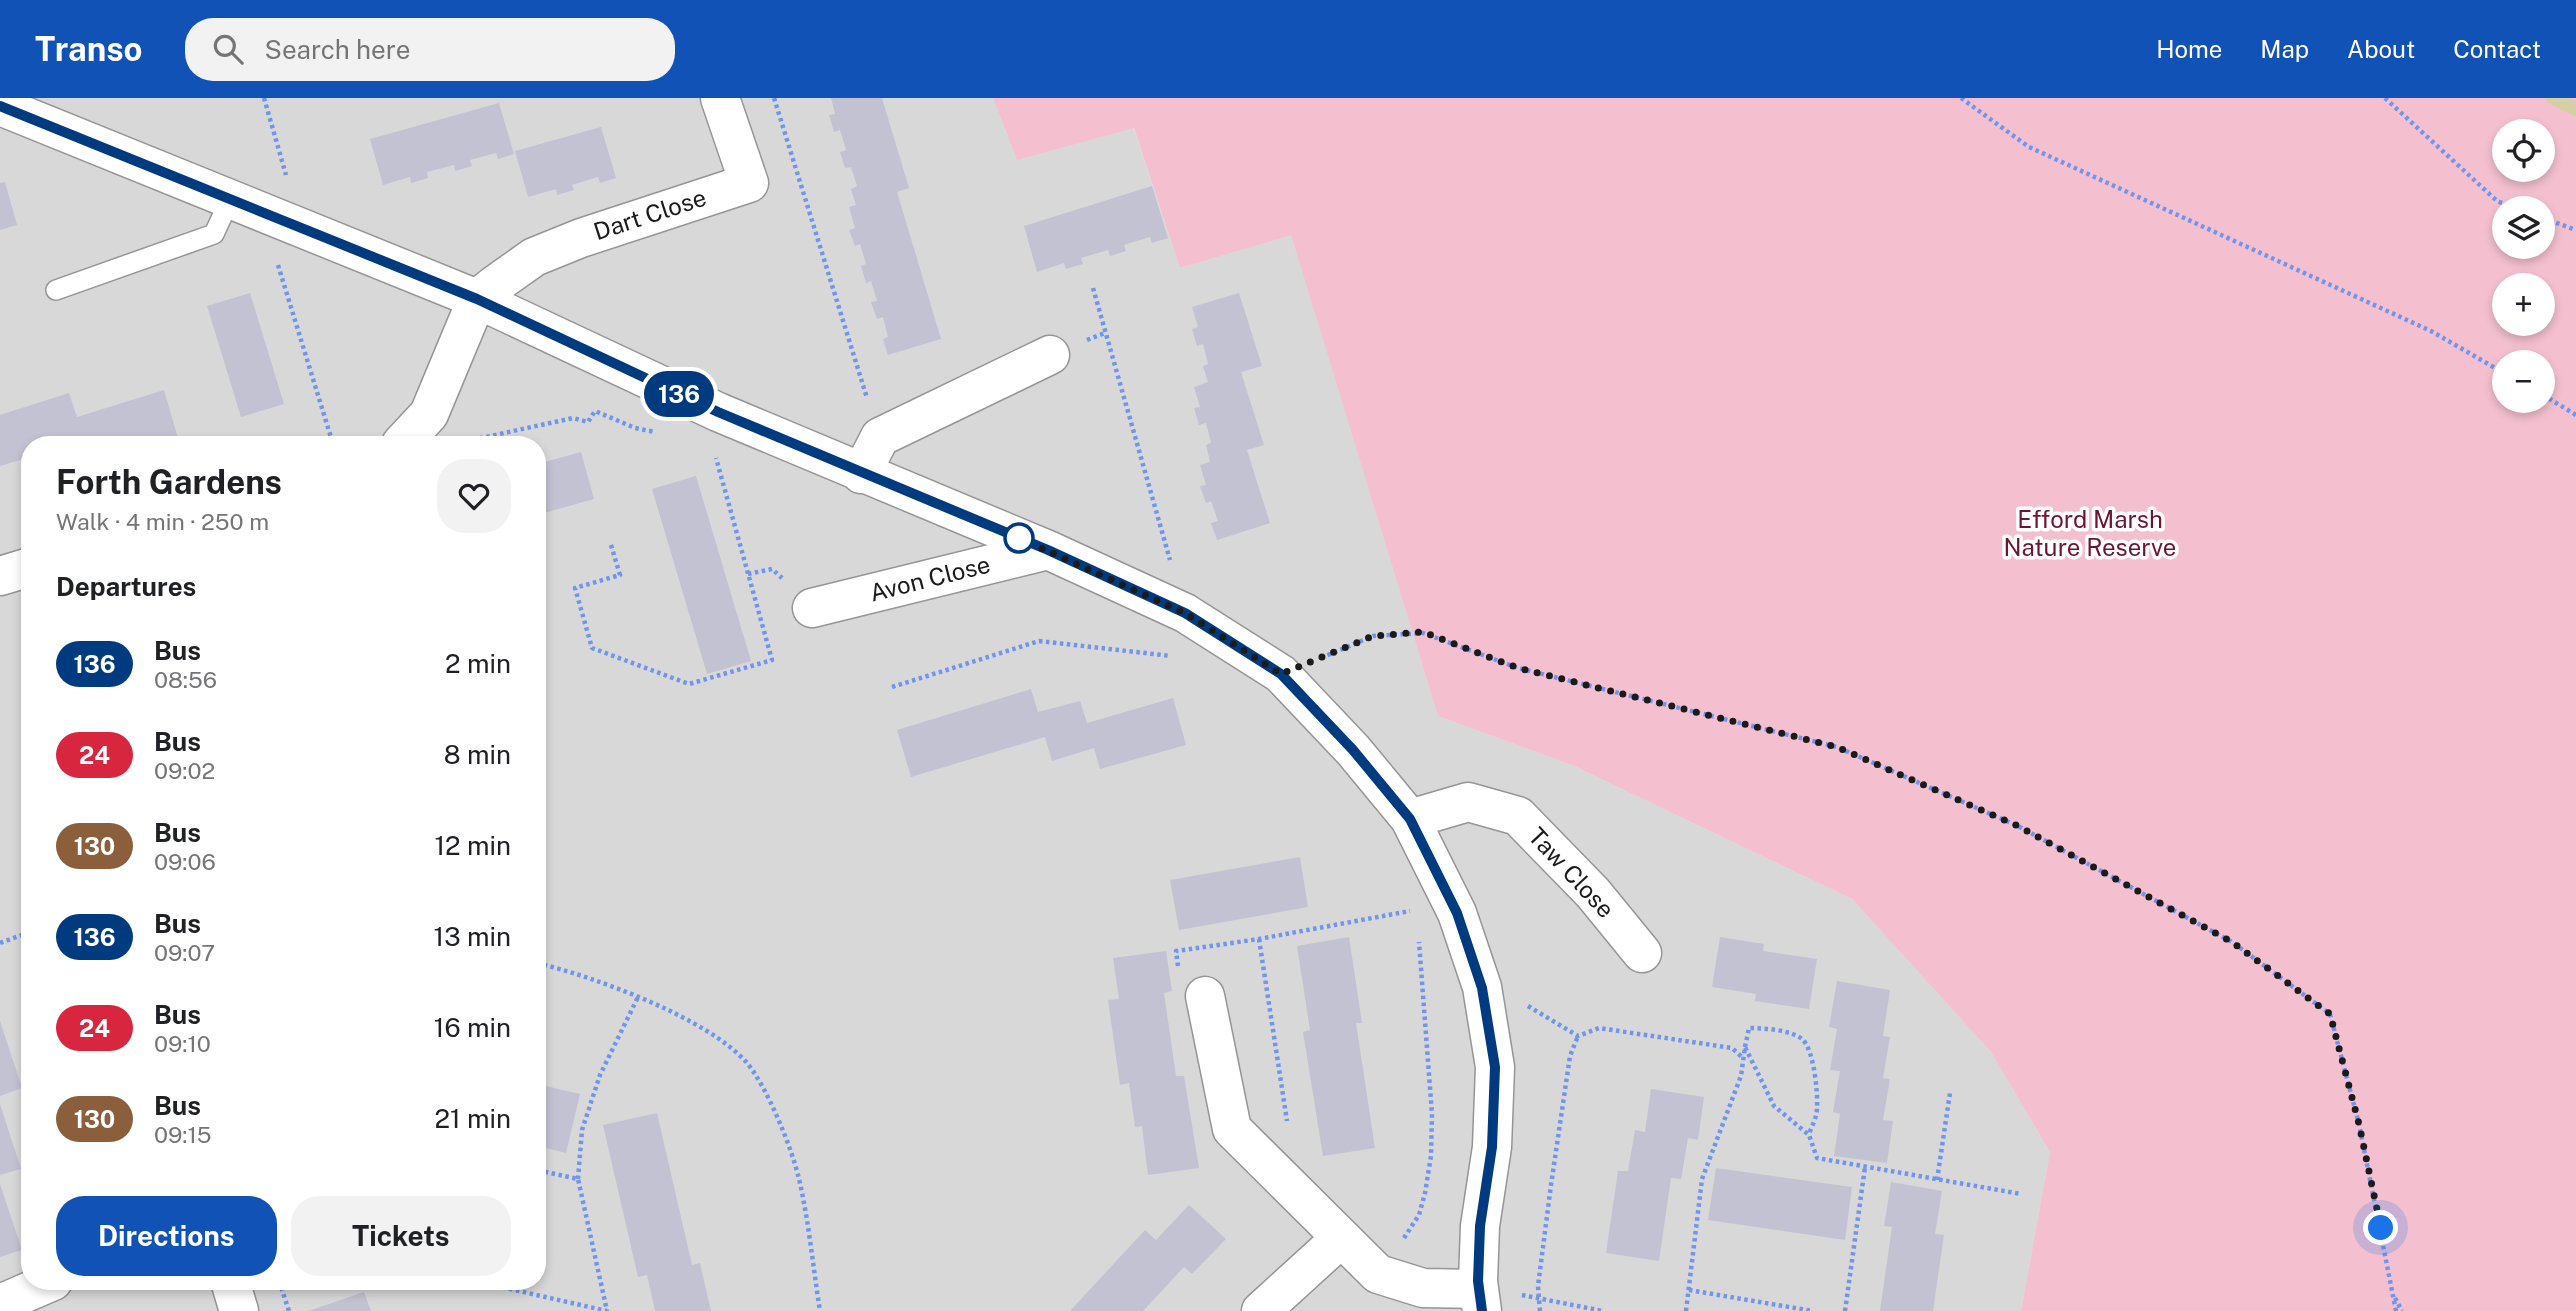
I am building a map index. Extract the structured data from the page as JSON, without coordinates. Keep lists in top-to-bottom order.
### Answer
{
  "streets": {
    "street": ["Dart Close", "Avon Close", "Taw Close"]
  },
  "parks": ["Efford Marsh Nature Reserve"],
  "lines": ["bus line 136"],
  "page": {
    "header": "Transo",
    "search": "Search here",
    "nav": [
      "Home",
      "Map",
      "About",
      "Contact"
    ],
    "on_map": "136",
    "map_buttons": ["+", "−"],
    "heading": [
      ["Forth Gardens", "Walk · 4 min · 250 m"],
      "Departures"
    ],
    "list": [
      {
        "mark": "136",
        "name": "Bus",
        "note": "08:56",
        "value": "2 min"
      },
      {
        "mark": "24",
        "name": "Bus",
        "note": "09:02",
        "value": "8 min"
      },
      {
        "mark": "130",
        "name": "Bus",
        "note": "09:06",
        "value": "12 min"
      },
      {
        "mark": "136",
        "name": "Bus",
        "note": "09:07",
        "value": "13 min"
      },
      {
        "mark": "24",
        "name": "Bus",
        "note": "09:10",
        "value": "16 min"
      },
      {
        "mark": "130",
        "name": "Bus",
        "note": "09:15",
        "value": "21 min"
      }
    ],
    "buttons": ["Directions", "Tickets"]
  }
}
